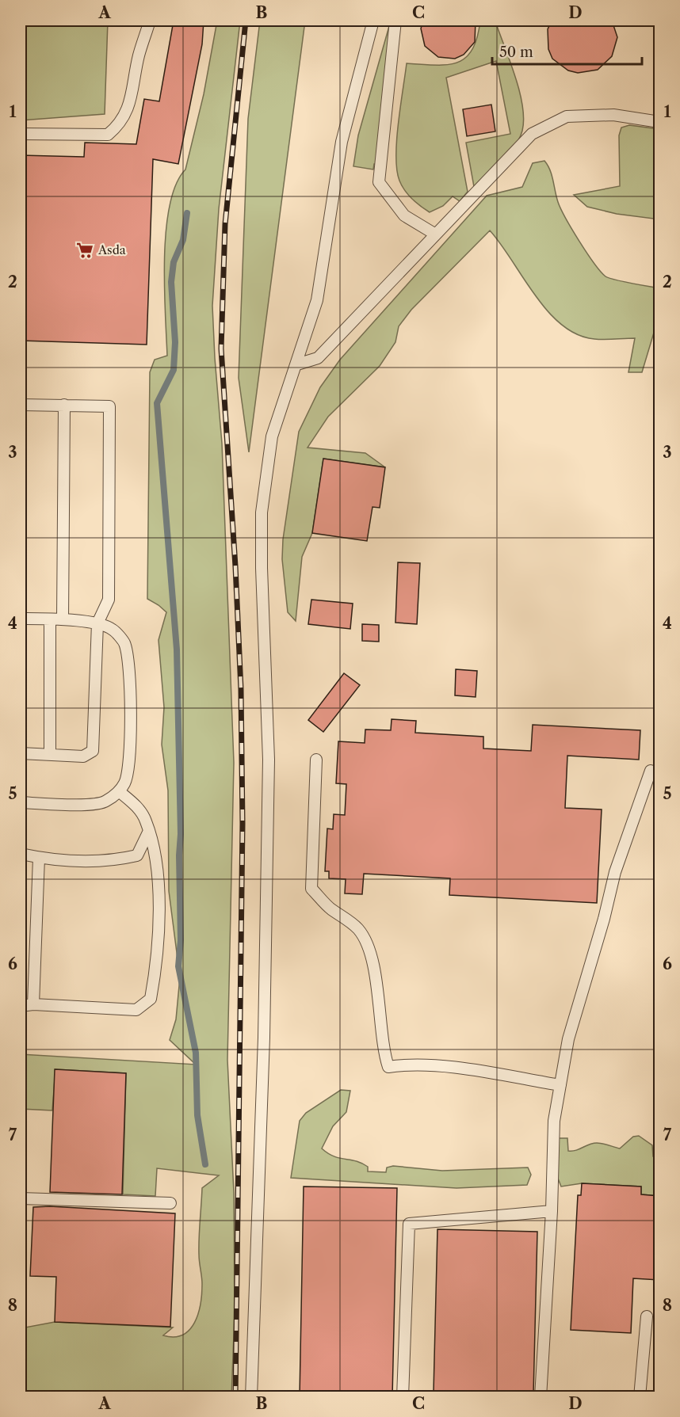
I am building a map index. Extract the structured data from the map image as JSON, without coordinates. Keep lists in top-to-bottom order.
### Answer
{
  "places": {
    "supermarket": ["Asda"]
  },
  "scale_bar": "50 m",
  "grid": {
    "columns": [
      "A",
      "B",
      "C",
      "D"
    ],
    "rows": [
      "1",
      "2",
      "3",
      "4",
      "5",
      "6",
      "7",
      "8"
    ]
  }
}
